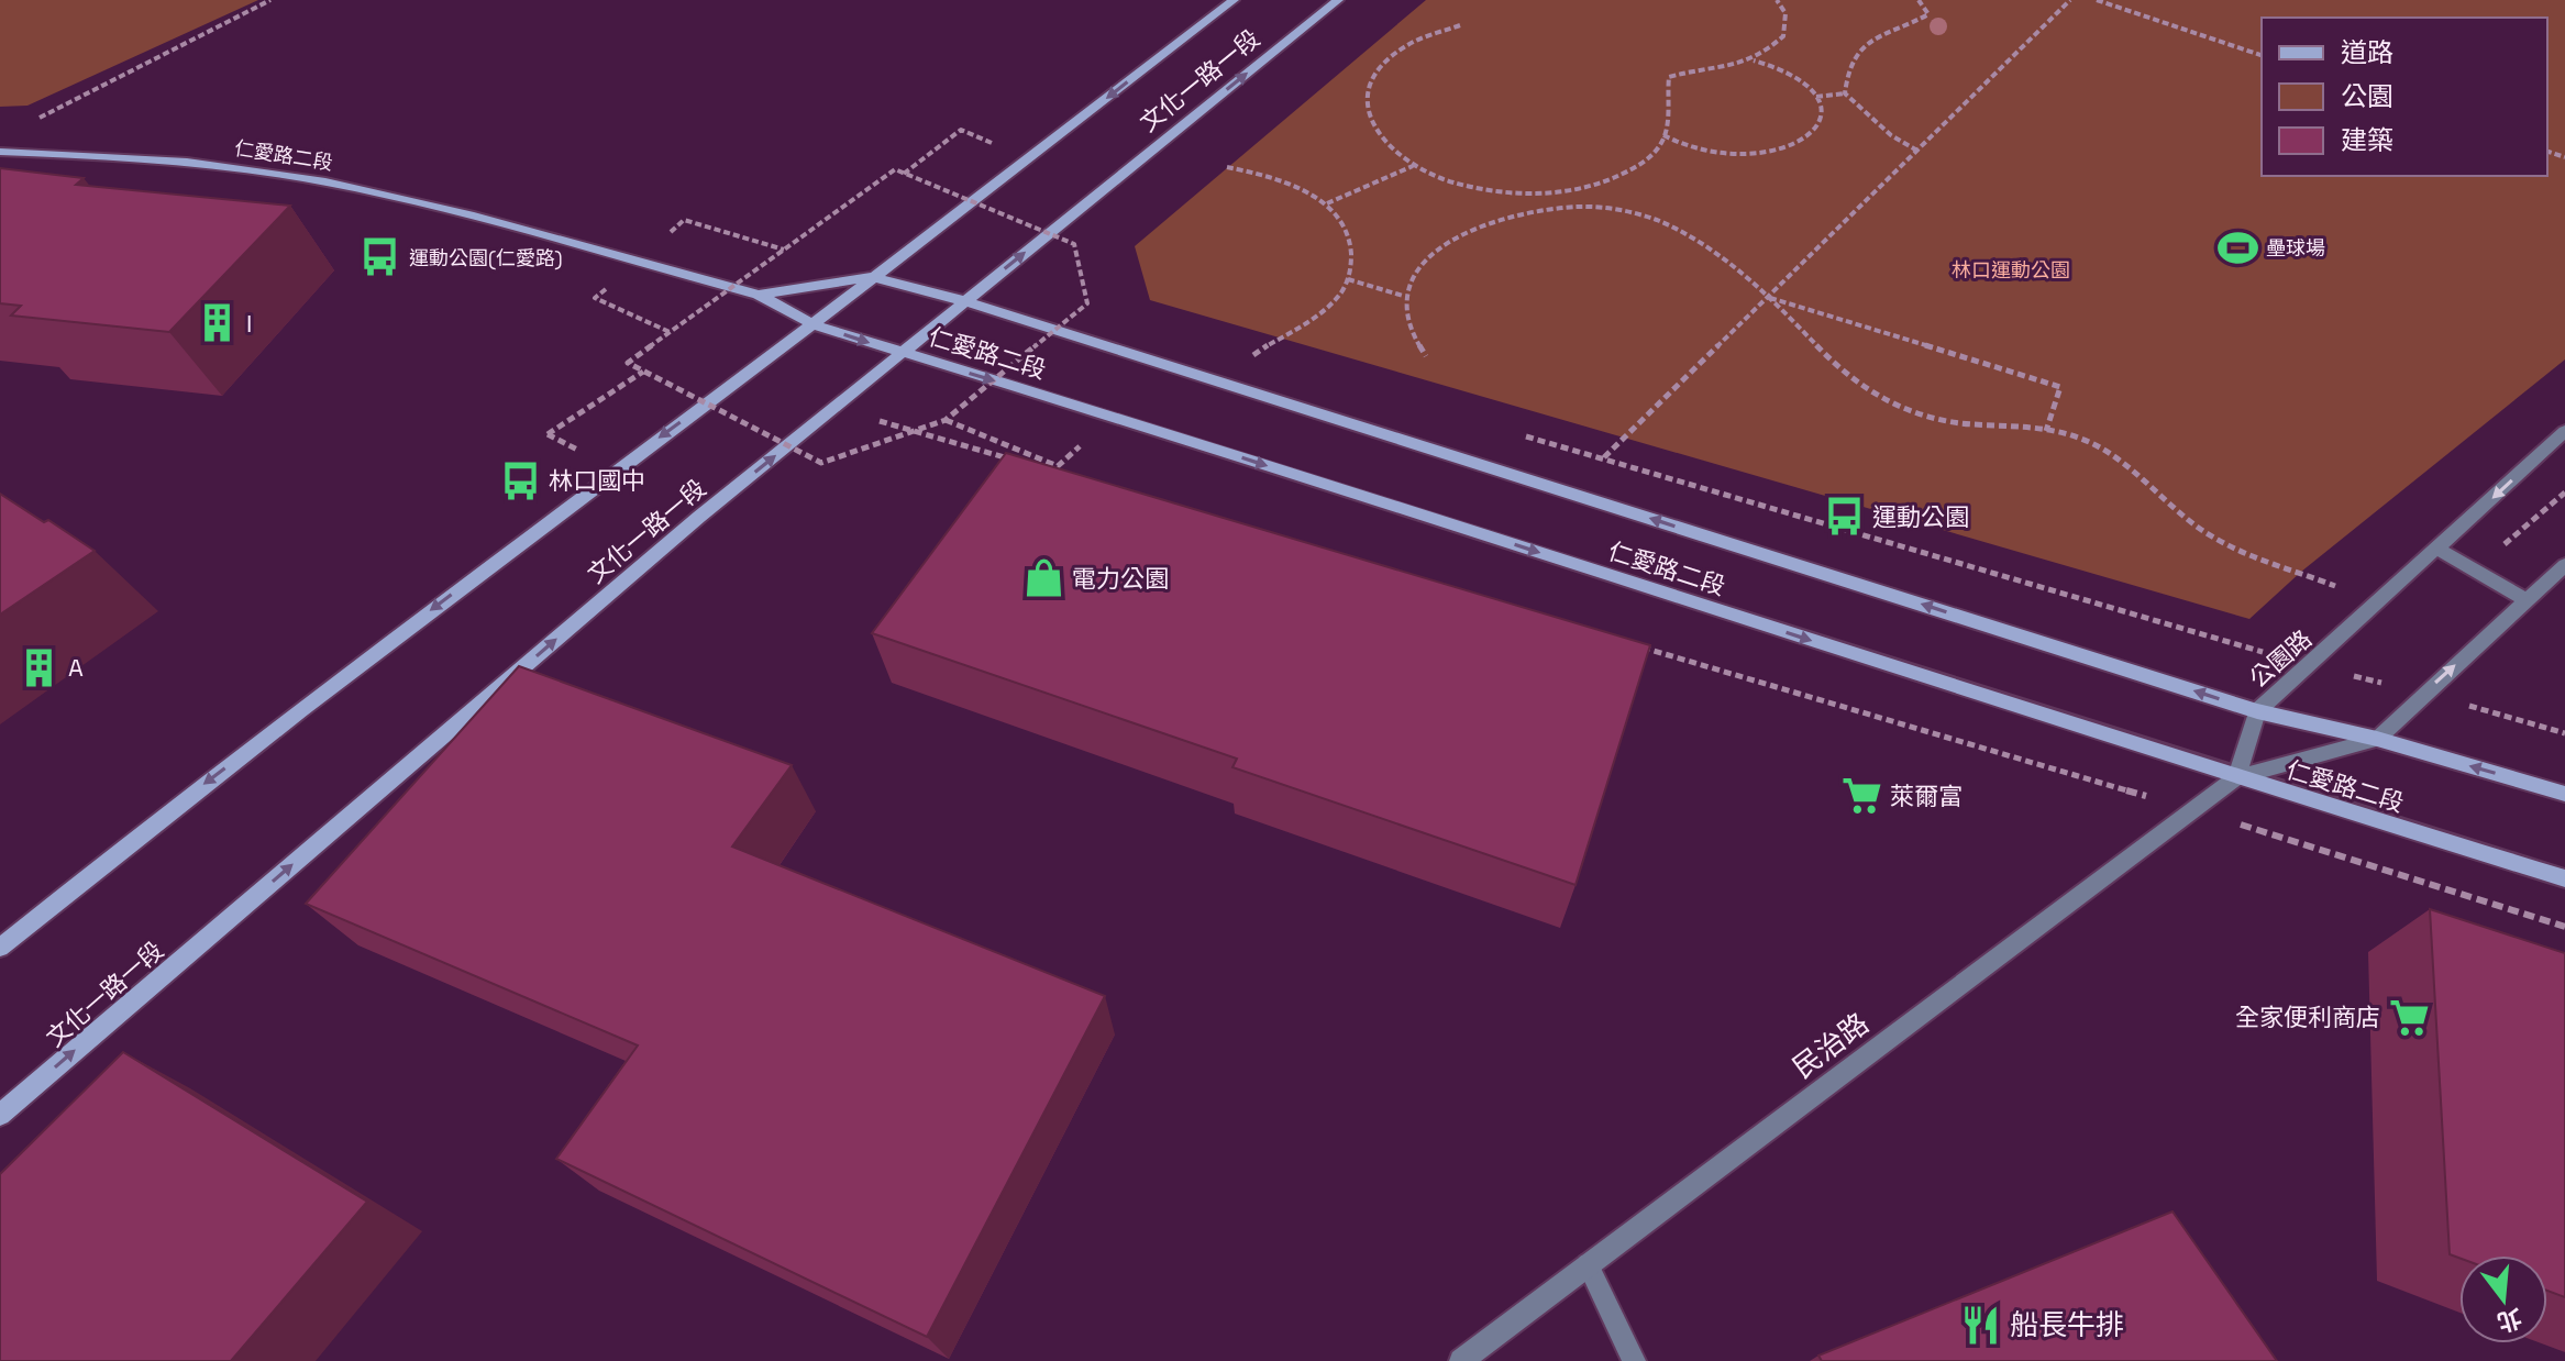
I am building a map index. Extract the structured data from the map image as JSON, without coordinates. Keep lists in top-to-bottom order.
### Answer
{
  "streets": {
    "main road": ["文化一路一段", "仁愛路二段"],
    "street": ["公園路", "民治路"]
  },
  "crossings": [
    ["文化一路一段", "仁愛路二段"],
    ["仁愛路二段", "公園路"],
    ["仁愛路二段", "民治路"],
    ["公園路", "民治路"]
  ],
  "parks": ["林口運動公園"],
  "places": {
    "sports": ["壘球場"],
    "bus stop": ["運動公園(仁愛路)", "林口國中", "運動公園"],
    "building": ["I", "A"],
    "shop": ["電力公園"],
    "supermarket": ["萊爾富", "全家便利商店"],
    "restaurant": ["船長牛排"]
  },
  "legend": ["道路", "公園", "建築"],
  "north": "bottom"
}
